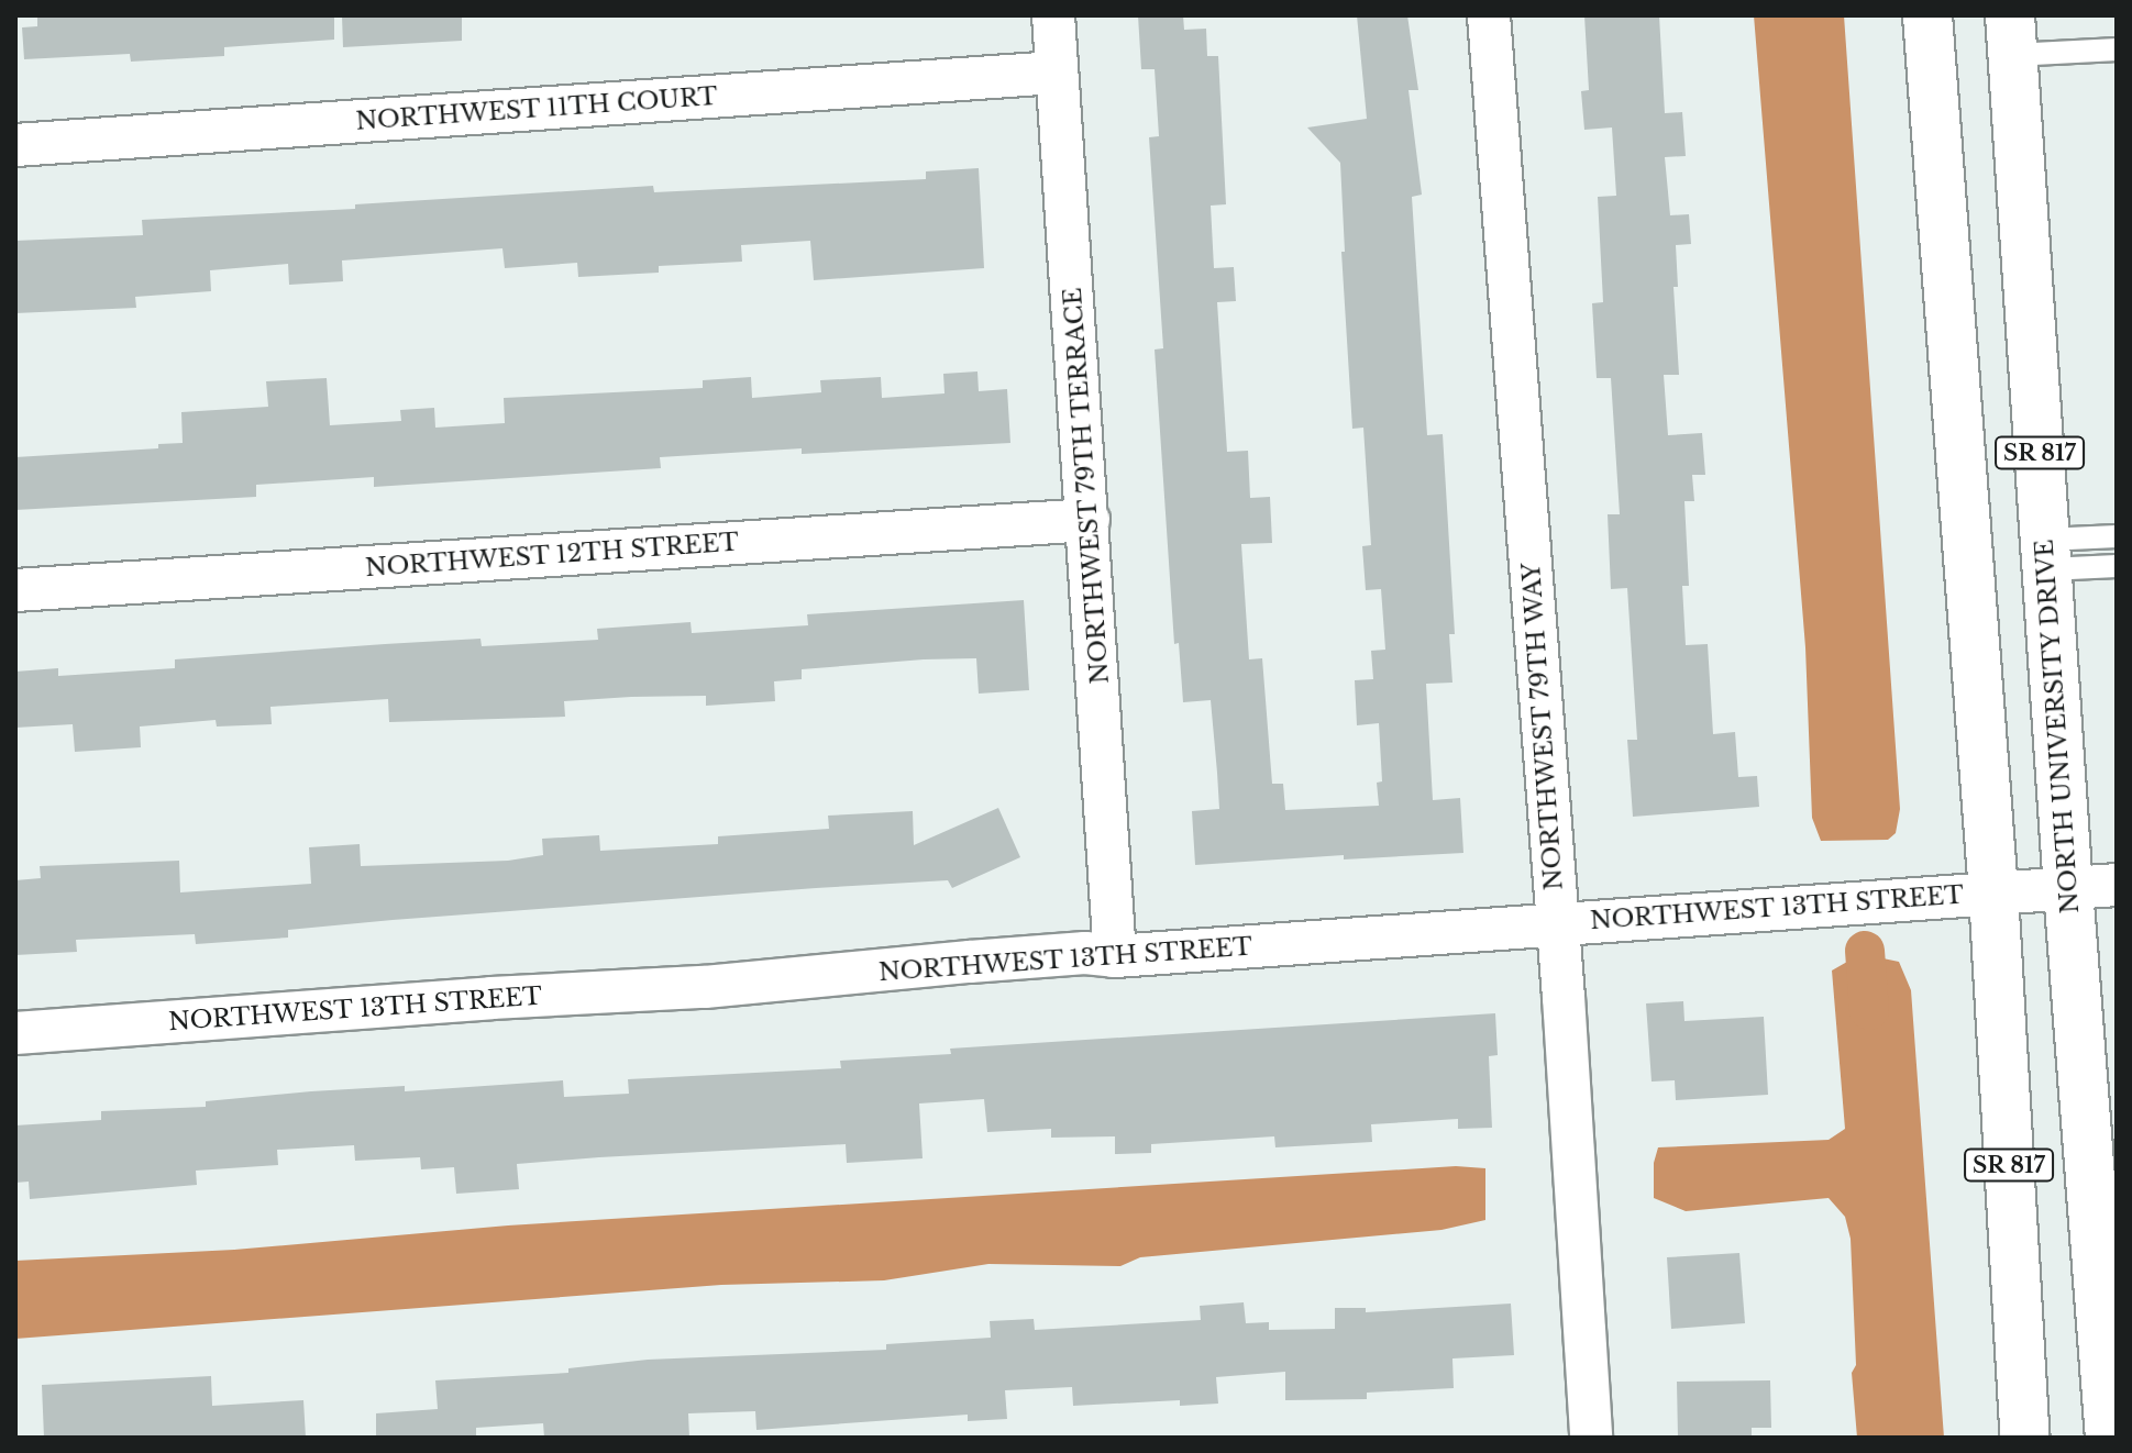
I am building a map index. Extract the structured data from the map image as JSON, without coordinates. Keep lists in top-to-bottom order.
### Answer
{
  "streets": {
    "main road": ["SR 817", "NORTH UNIVERSITY DRIVE"],
    "street": [
      "NORTHWEST 11TH COURT",
      "NORTHWEST 79TH TERRACE",
      "NORTHWEST 12TH STREET",
      "NORTHWEST 79TH WAY",
      "NORTHWEST 13TH STREET"
    ]
  },
  "crossings": [
    ["NORTHWEST 11TH COURT", "NORTHWEST 79TH TERRACE"],
    ["SR 817", "NORTHWEST 13TH STREET"],
    ["NORTHWEST 79TH TERRACE", "NORTHWEST 12TH STREET"],
    ["NORTHWEST 79TH TERRACE", "NORTHWEST 13TH STREET"],
    ["NORTHWEST 79TH WAY", "NORTHWEST 13TH STREET"],
    ["NORTH UNIVERSITY DRIVE", "NORTHWEST 13TH STREET"]
  ]
}
